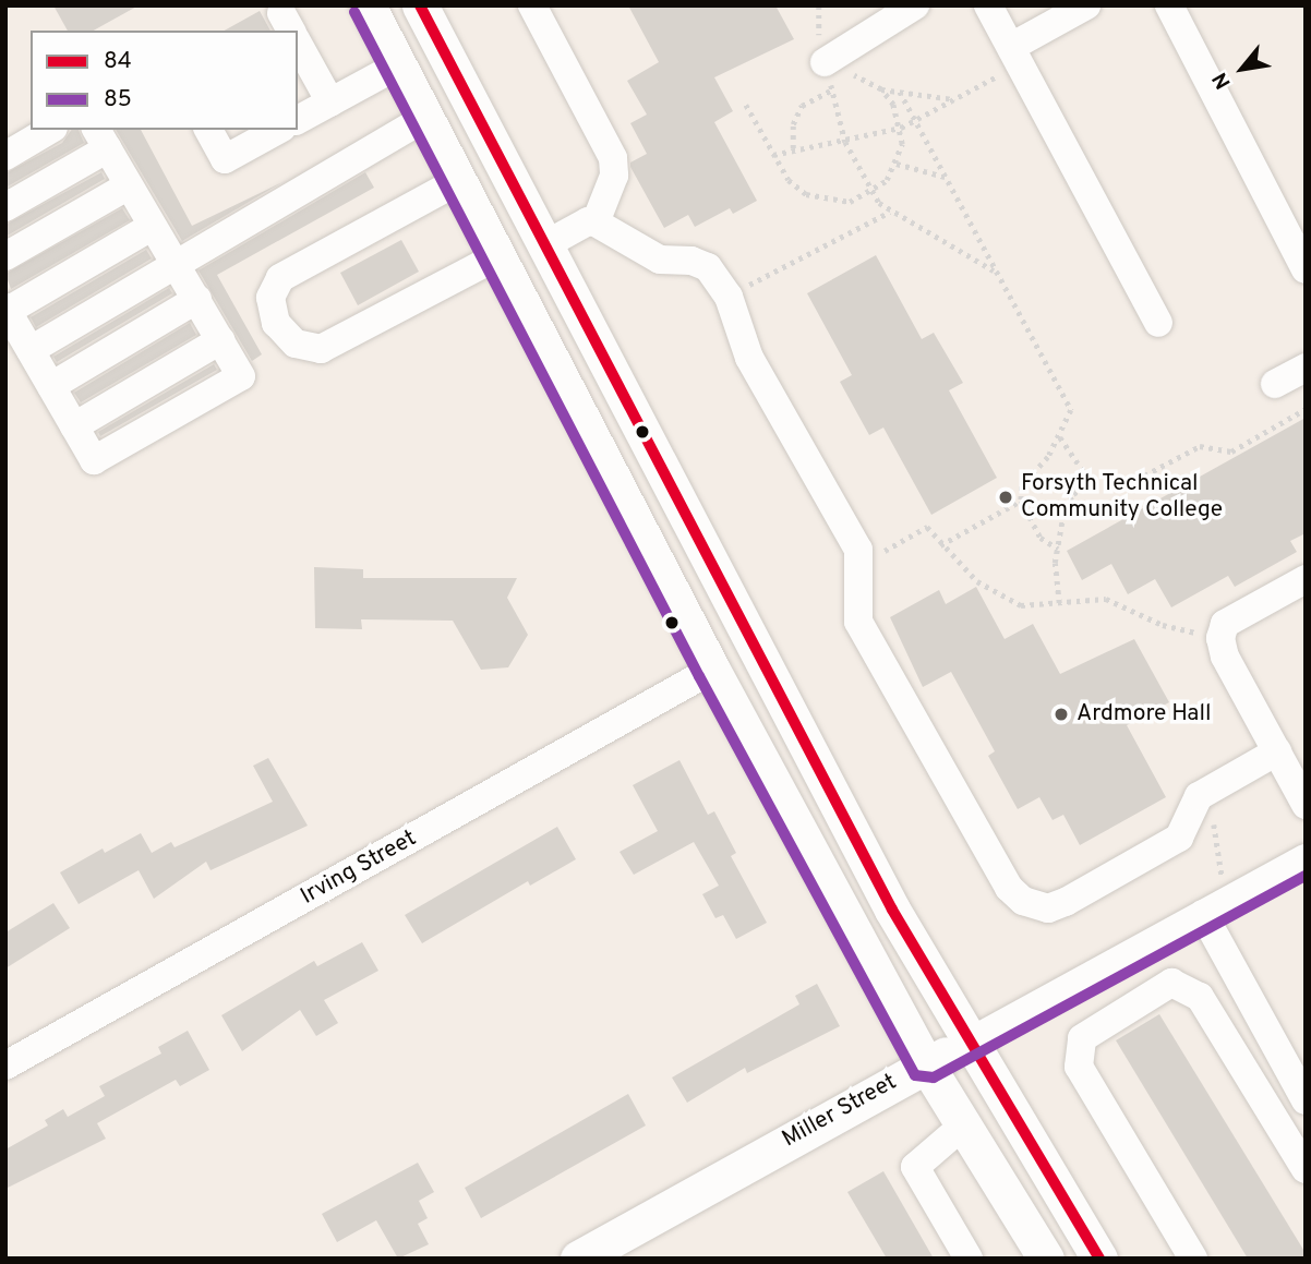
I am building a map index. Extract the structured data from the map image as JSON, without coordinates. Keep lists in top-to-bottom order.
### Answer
{
  "streets": {
    "main road": ["Miller Street"],
    "street": ["Irving Street"]
  },
  "places": ["Forsyth Technical Community College", "Ardmore Hall"],
  "lines": ["transit line 84", "transit line 85"],
  "legend": ["84", "85"],
  "north": "bottom left"
}
